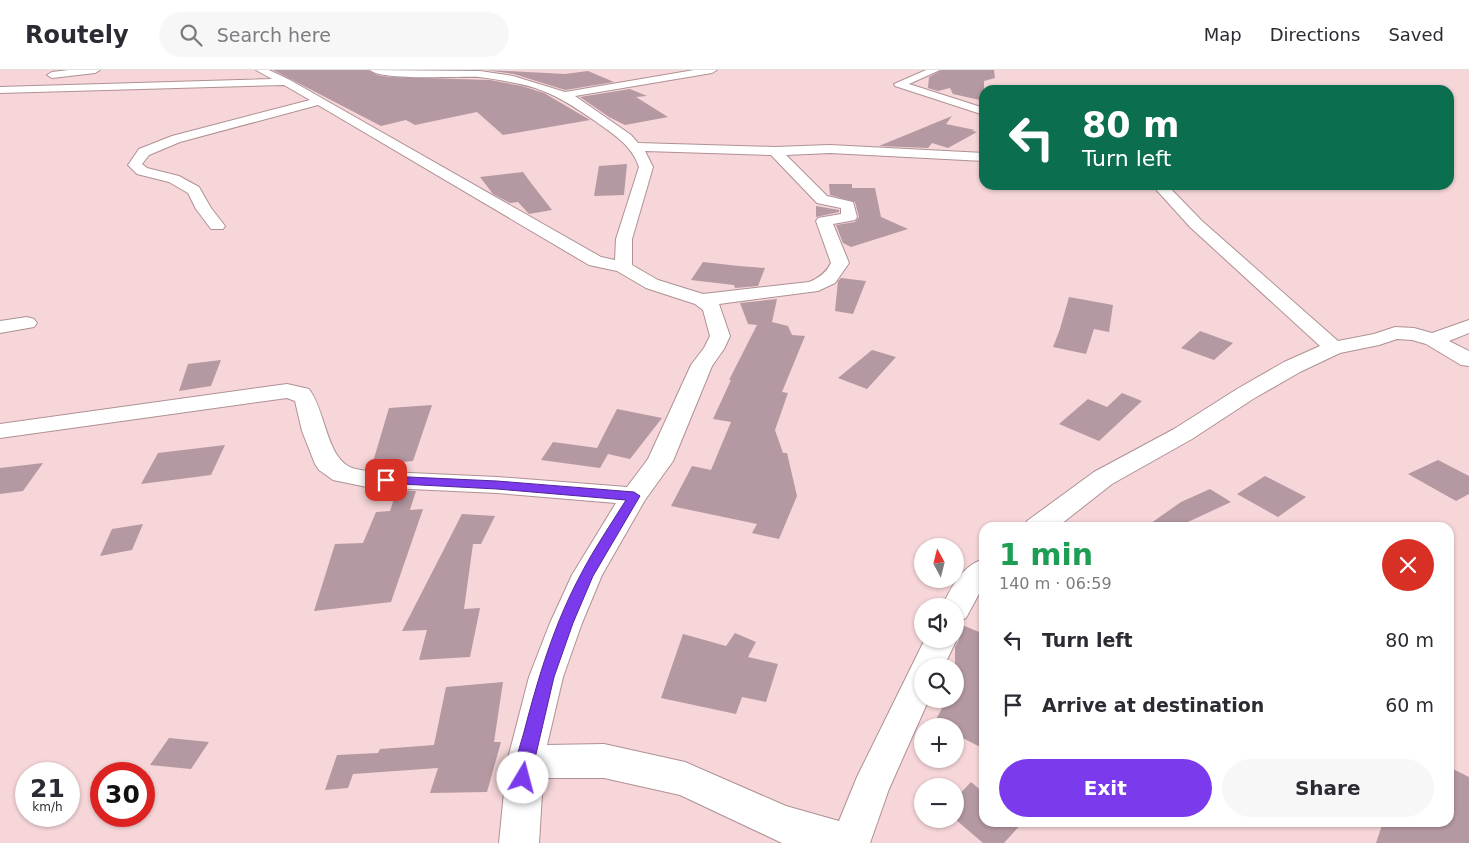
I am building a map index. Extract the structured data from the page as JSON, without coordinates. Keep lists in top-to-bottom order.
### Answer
{
  "north": "top",
  "page": {
    "header": "Routely",
    "search": "Search here",
    "nav": ["Map", "Directions", "Saved"],
    "turn": ["80 m", "Turn left"],
    "heading": ["1 min", "140 m · 06:59"],
    "map_buttons": ["+", "−"],
    "list": [
      {
        "name": "Turn left",
        "value": "80 m"
      },
      {
        "name": "Arrive at destination",
        "value": "60 m"
      }
    ],
    "buttons": ["Exit", "Share"],
    "speed": "21 km/h",
    "limit": "30"
  }
}
